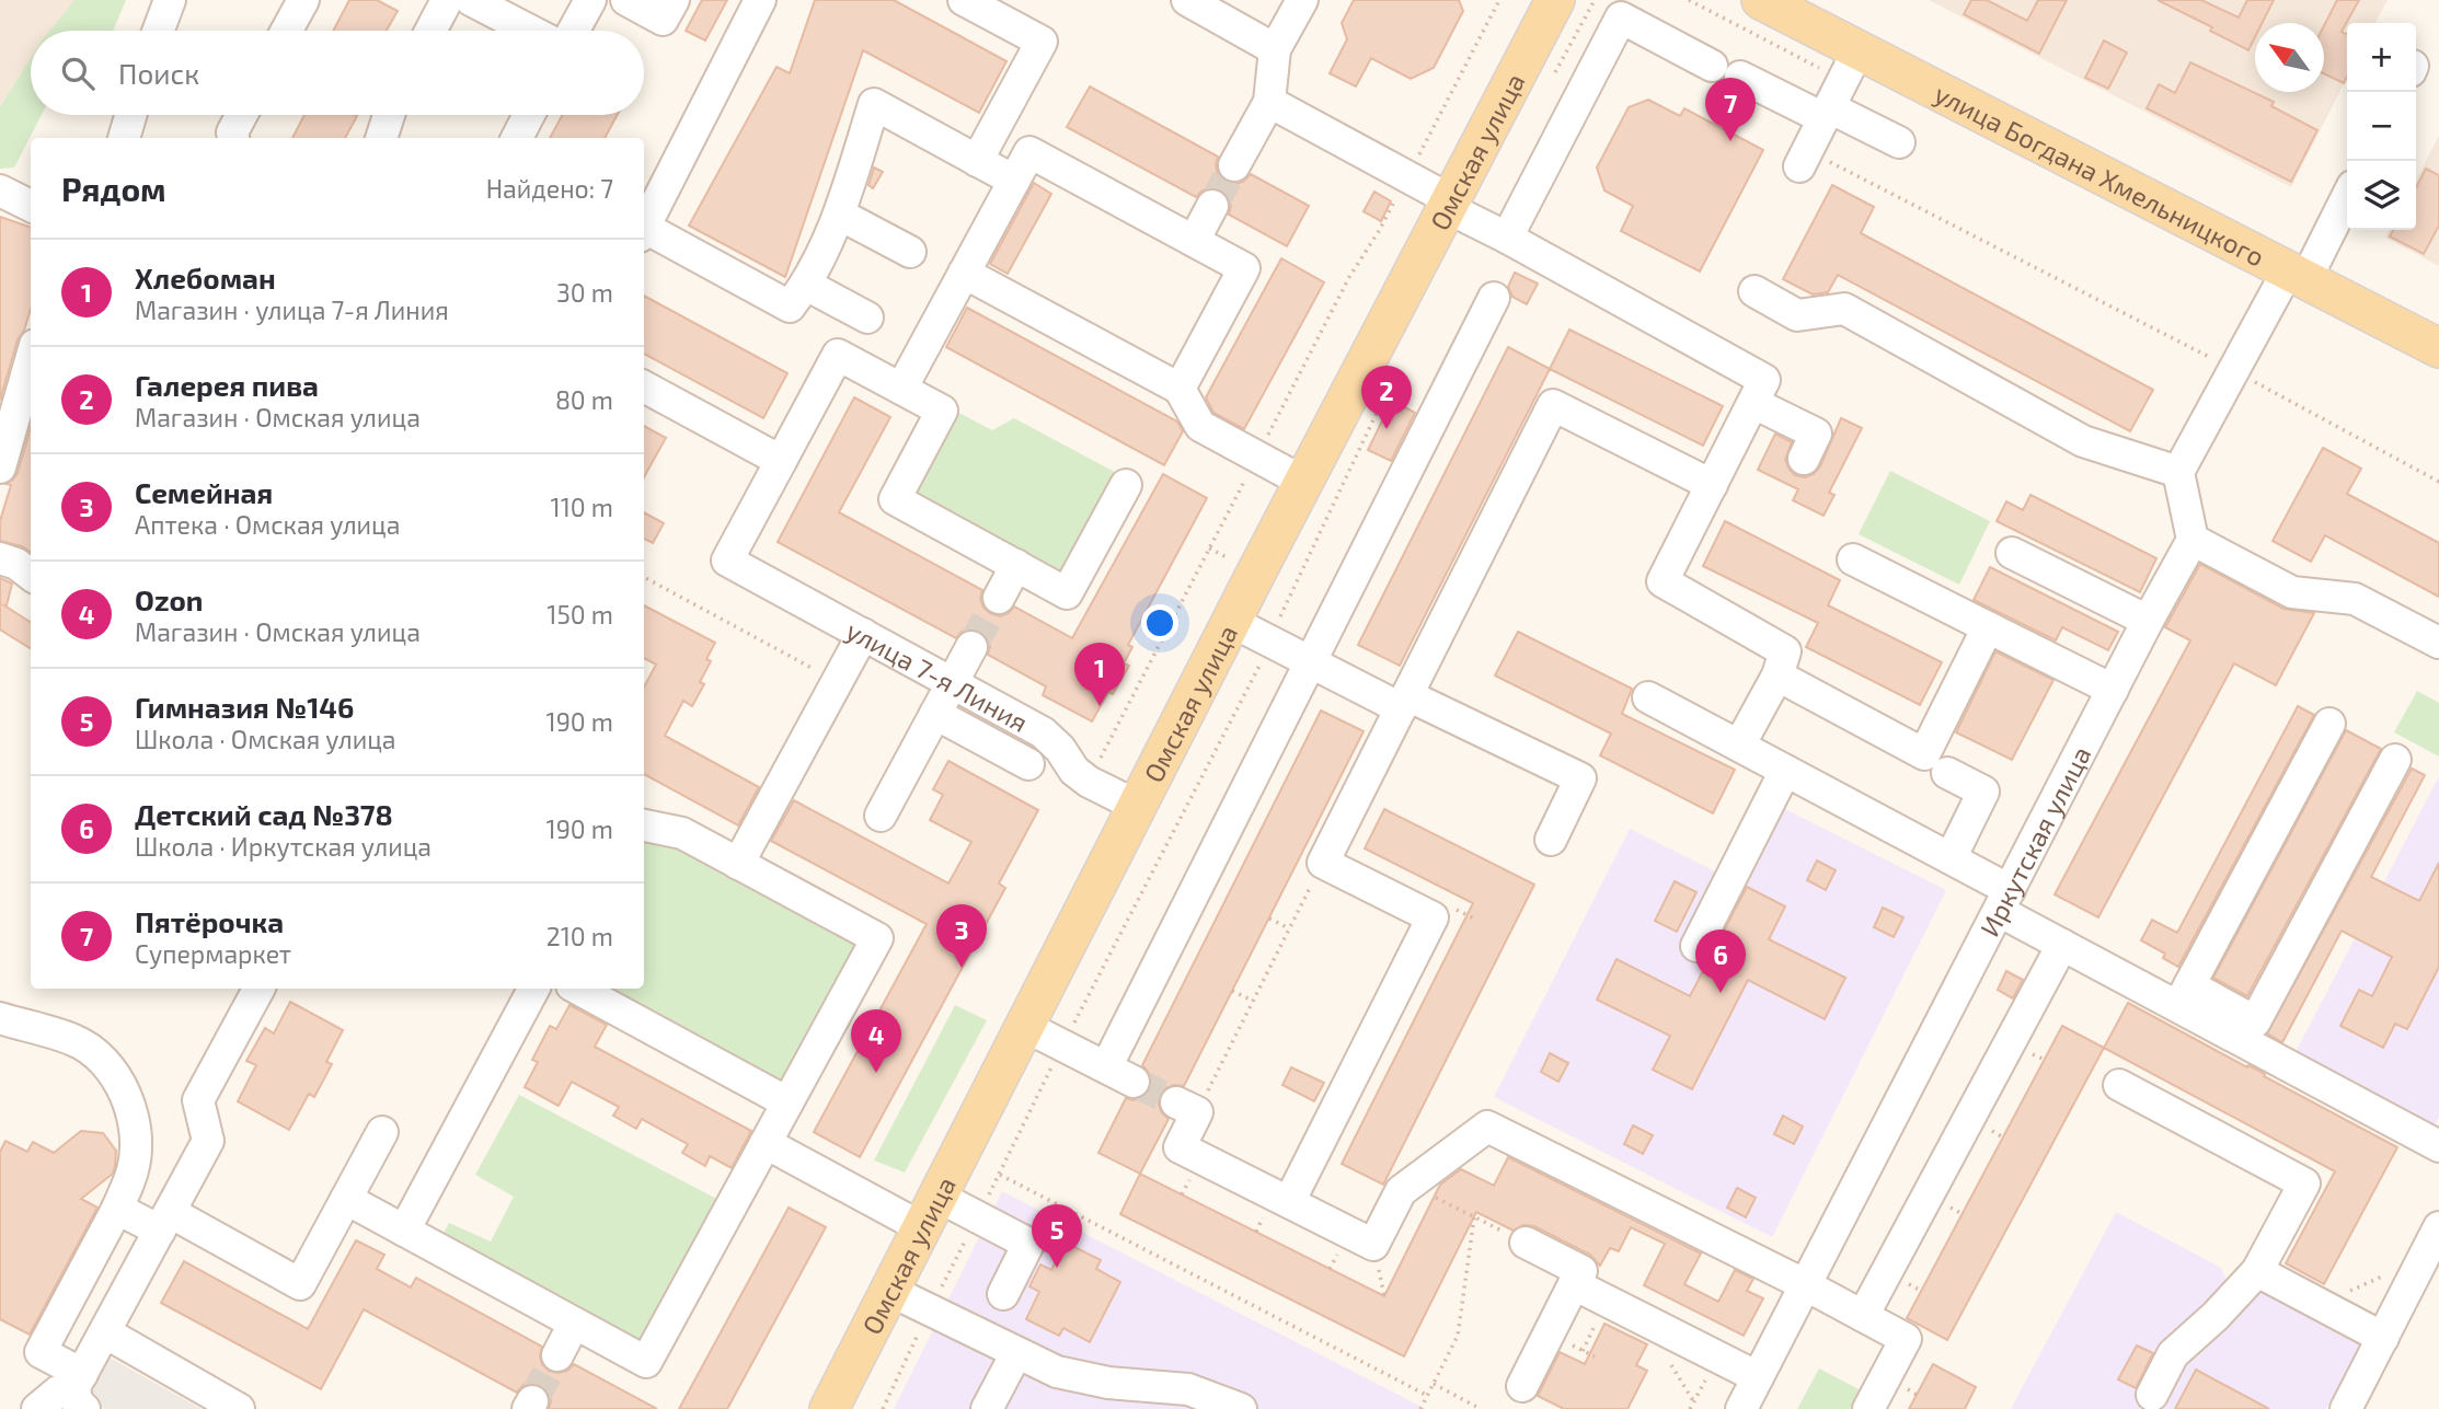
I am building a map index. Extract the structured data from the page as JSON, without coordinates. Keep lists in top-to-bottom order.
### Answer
{
  "streets": {
    "main road": ["Омская улица", "улица Богдана Хмельницкого"],
    "street": ["улица 7-я Линия", "Иркутская улица"]
  },
  "crossings": [
    ["Омская улица", "улица 7-я Линия"]
  ],
  "north": "top left",
  "page": {
    "map_buttons": ["+", "−"],
    "search": "Поиск",
    "pins": [
      "7",
      "2",
      "1",
      "3",
      "6",
      "4",
      "5"
    ],
    "heading": ["Рядом", "Найдено: 7"],
    "list": [
      {
        "mark": "1",
        "name": "Хлебоман",
        "note": "Магазин · улица 7-я Линия",
        "value": "30 m"
      },
      {
        "mark": "2",
        "name": "Галерея пива",
        "note": "Магазин · Омская улица",
        "value": "80 m"
      },
      {
        "mark": "3",
        "name": "Семейная",
        "note": "Аптека · Омская улица",
        "value": "110 m"
      },
      {
        "mark": "4",
        "name": "Ozon",
        "note": "Магазин · Омская улица",
        "value": "150 m"
      },
      {
        "mark": "5",
        "name": "Гимназия №146",
        "note": "Школа · Омская улица",
        "value": "190 m"
      },
      {
        "mark": "6",
        "name": "Детский сад №378",
        "note": "Школа · Иркутская улица",
        "value": "190 m"
      },
      {
        "mark": "7",
        "name": "Пятёрочка",
        "note": "Супермаркет",
        "value": "210 m"
      }
    ]
  }
}
